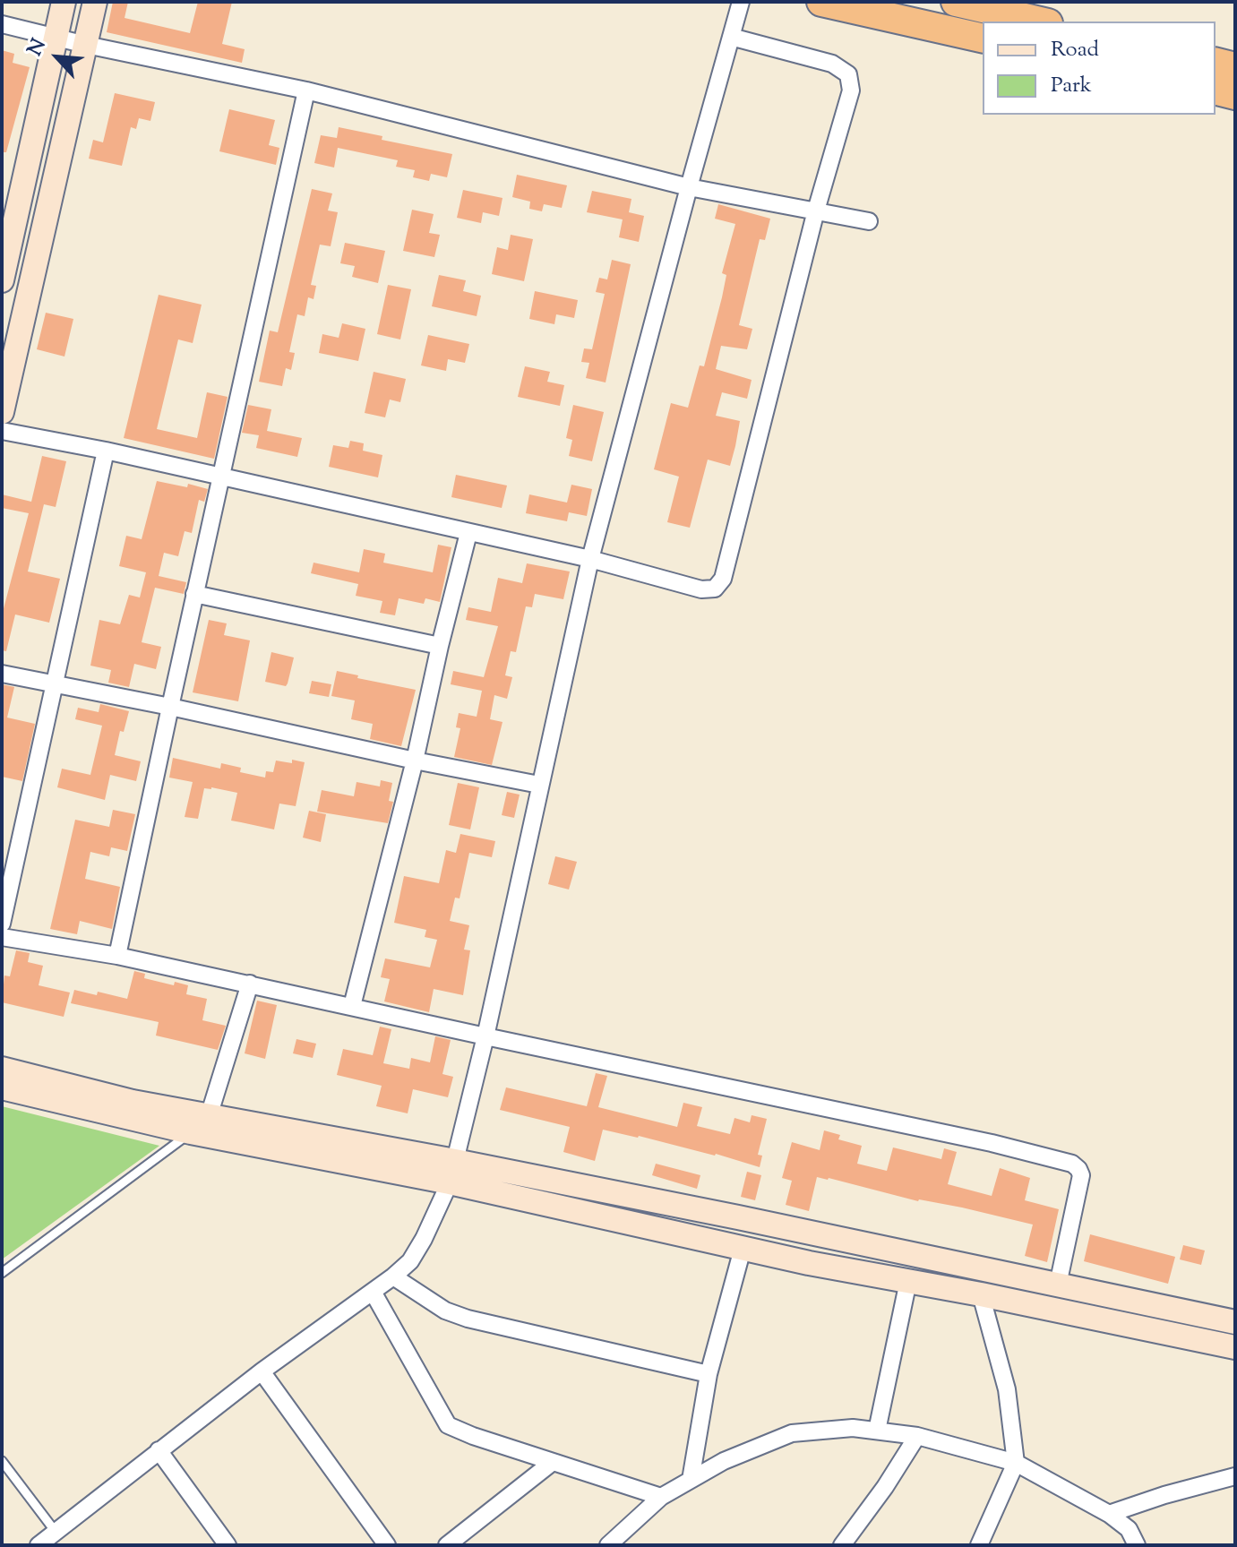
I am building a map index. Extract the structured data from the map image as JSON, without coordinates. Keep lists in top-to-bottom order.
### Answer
{
  "legend": ["Road", "Park"],
  "north": "top left"
}
